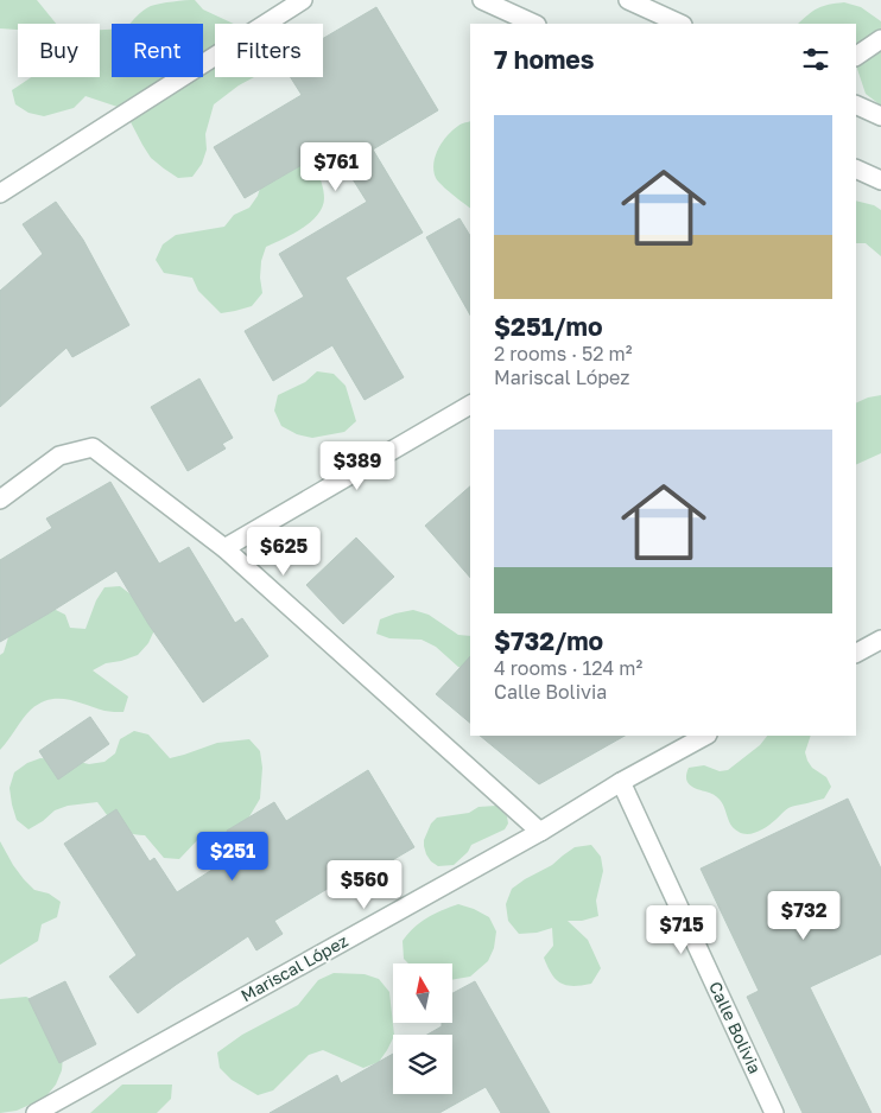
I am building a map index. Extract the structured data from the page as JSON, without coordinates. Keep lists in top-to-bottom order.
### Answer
{
  "streets": {
    "street": ["Mariscal López", "Calle Bolivia"]
  },
  "crossings": [
    ["Mariscal López", "Calle Bolivia"]
  ],
  "north": "top",
  "page": {
    "chip": ["Buy", "Rent", "Filters"],
    "heading": "7 homes",
    "list": [
      {
        "name": "$251/mo",
        "note": "2 rooms · 52 m² · Mariscal López"
      },
      {
        "name": "$732/mo",
        "note": "4 rooms · 124 m² · Calle Bolivia"
      }
    ],
    "price": [
      "$761",
      "$389",
      "$625",
      "$251",
      "$560",
      "$732",
      "$715"
    ]
  }
}
